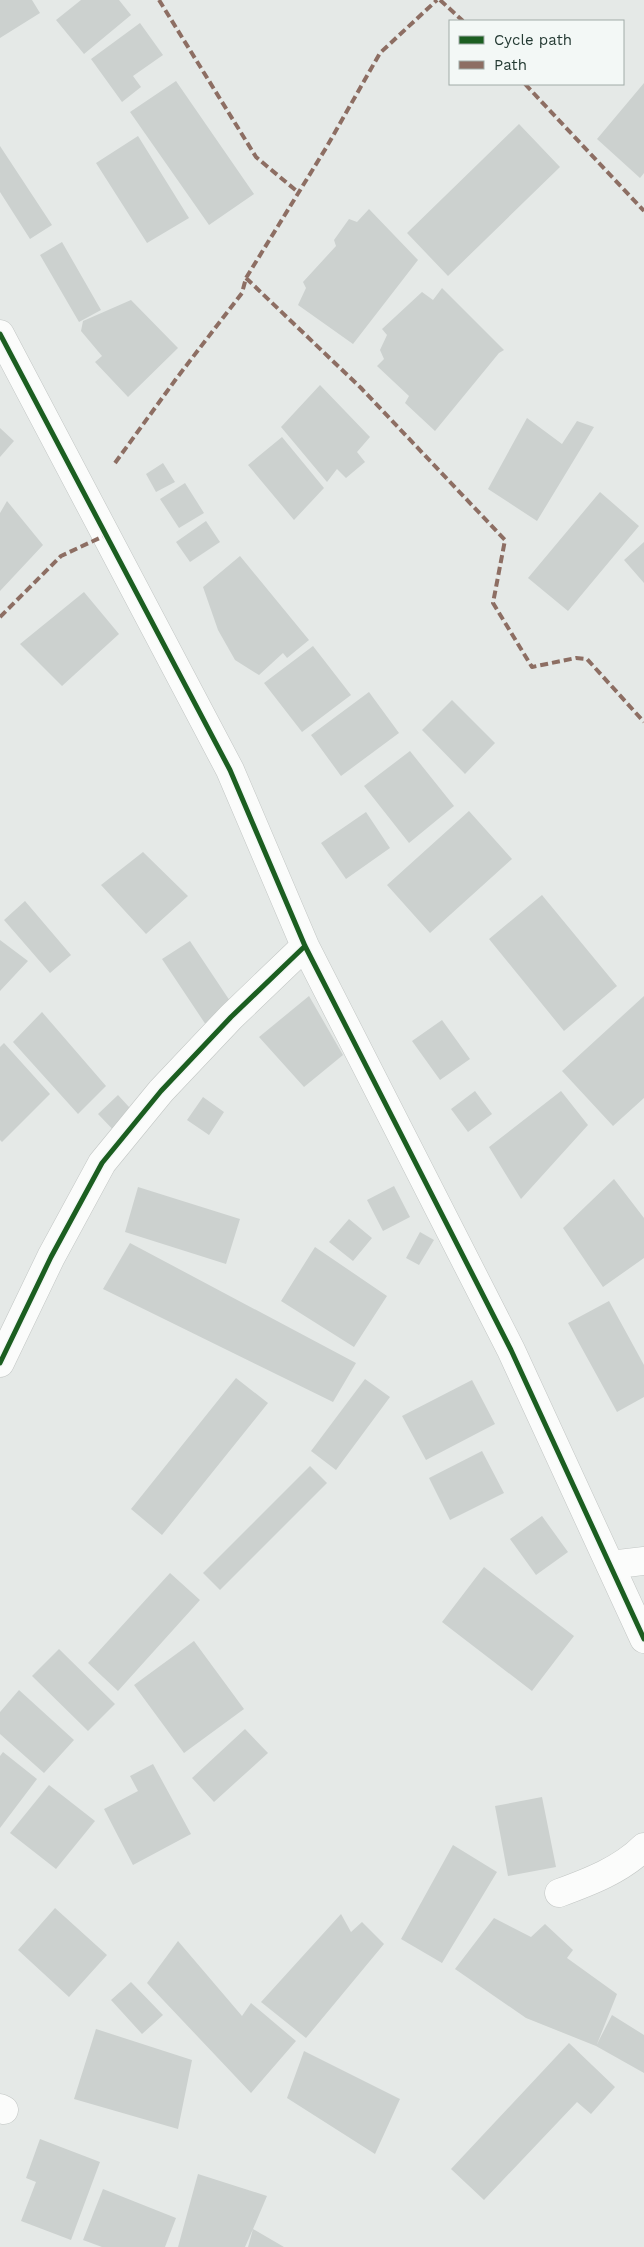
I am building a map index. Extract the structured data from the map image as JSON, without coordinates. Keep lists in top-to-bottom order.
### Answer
{
  "legend": ["Cycle path", "Path"]
}
